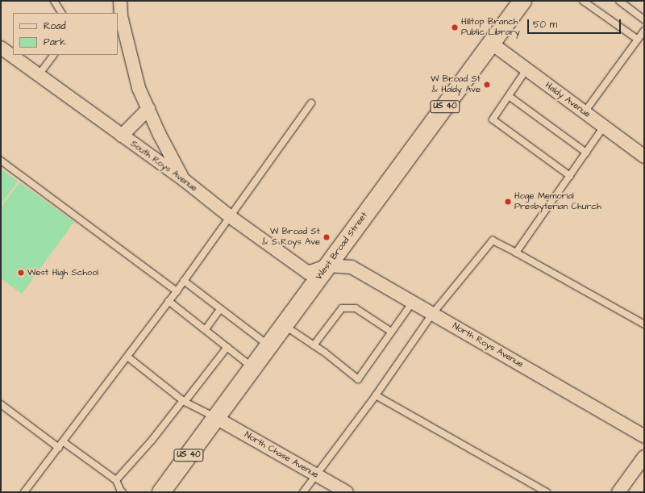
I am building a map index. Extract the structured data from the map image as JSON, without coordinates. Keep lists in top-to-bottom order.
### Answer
{
  "streets": {
    "main road": ["US 40", "West Broad Street"],
    "street": [
      "Haldy Avenue",
      "South Roys Avenue",
      "North Roys Avenue",
      "North Chase Avenue"
    ]
  },
  "crossings": [
    ["Haldy Avenue", "West Broad Street"],
    ["South Roys Avenue", "West Broad Street"],
    ["South Roys Avenue", "North Roys Avenue"],
    ["West Broad Street", "North Roys Avenue"],
    ["West Broad Street", "North Chase Avenue"]
  ],
  "places": [
    "Hilltop Branch Public Library",
    "W Broad St & Haldy Ave",
    "Hoge Memorial Presbyterian Church",
    "W Broad St & S Roys Ave",
    "West High School"
  ],
  "legend": ["Road", "Park"],
  "scale_bar": "50 m"
}
